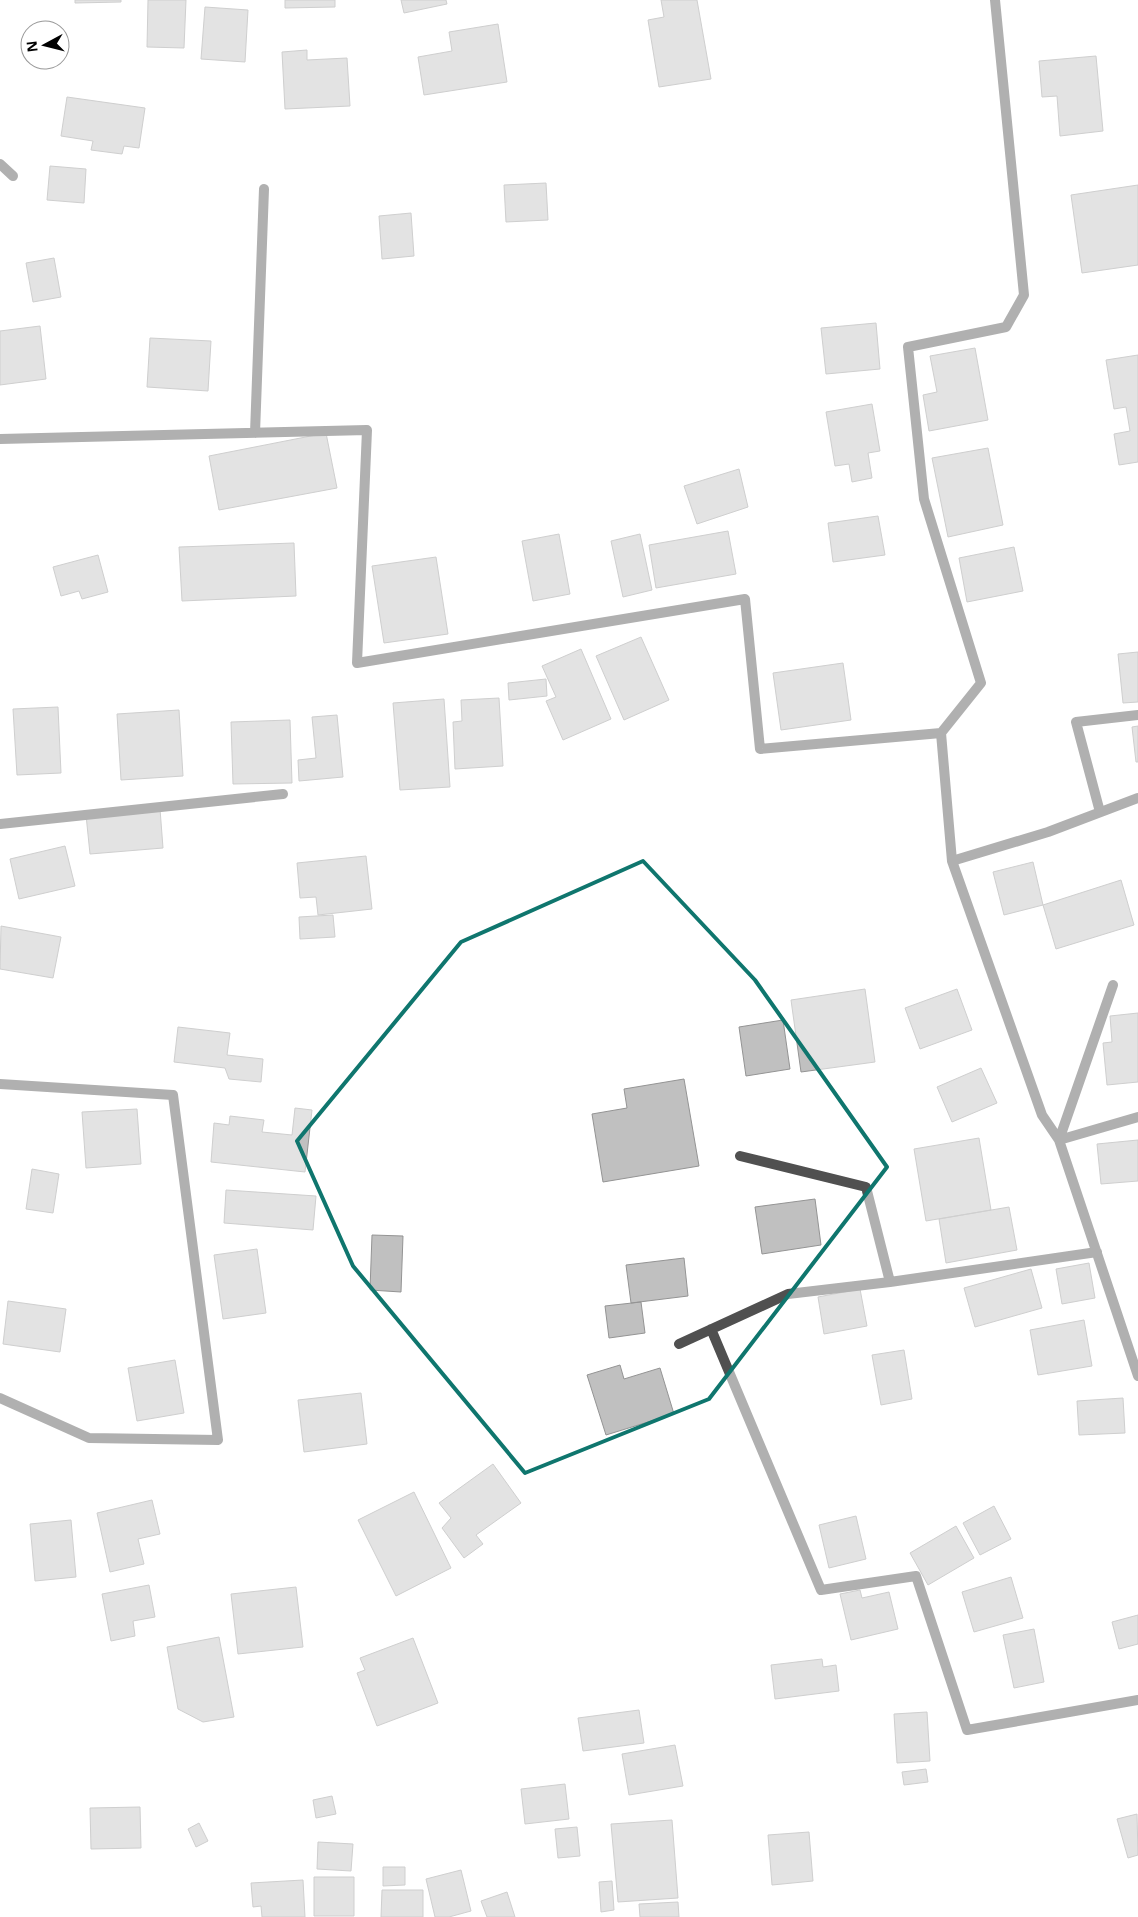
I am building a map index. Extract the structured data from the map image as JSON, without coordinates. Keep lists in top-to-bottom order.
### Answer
{
  "north": "left"
}
